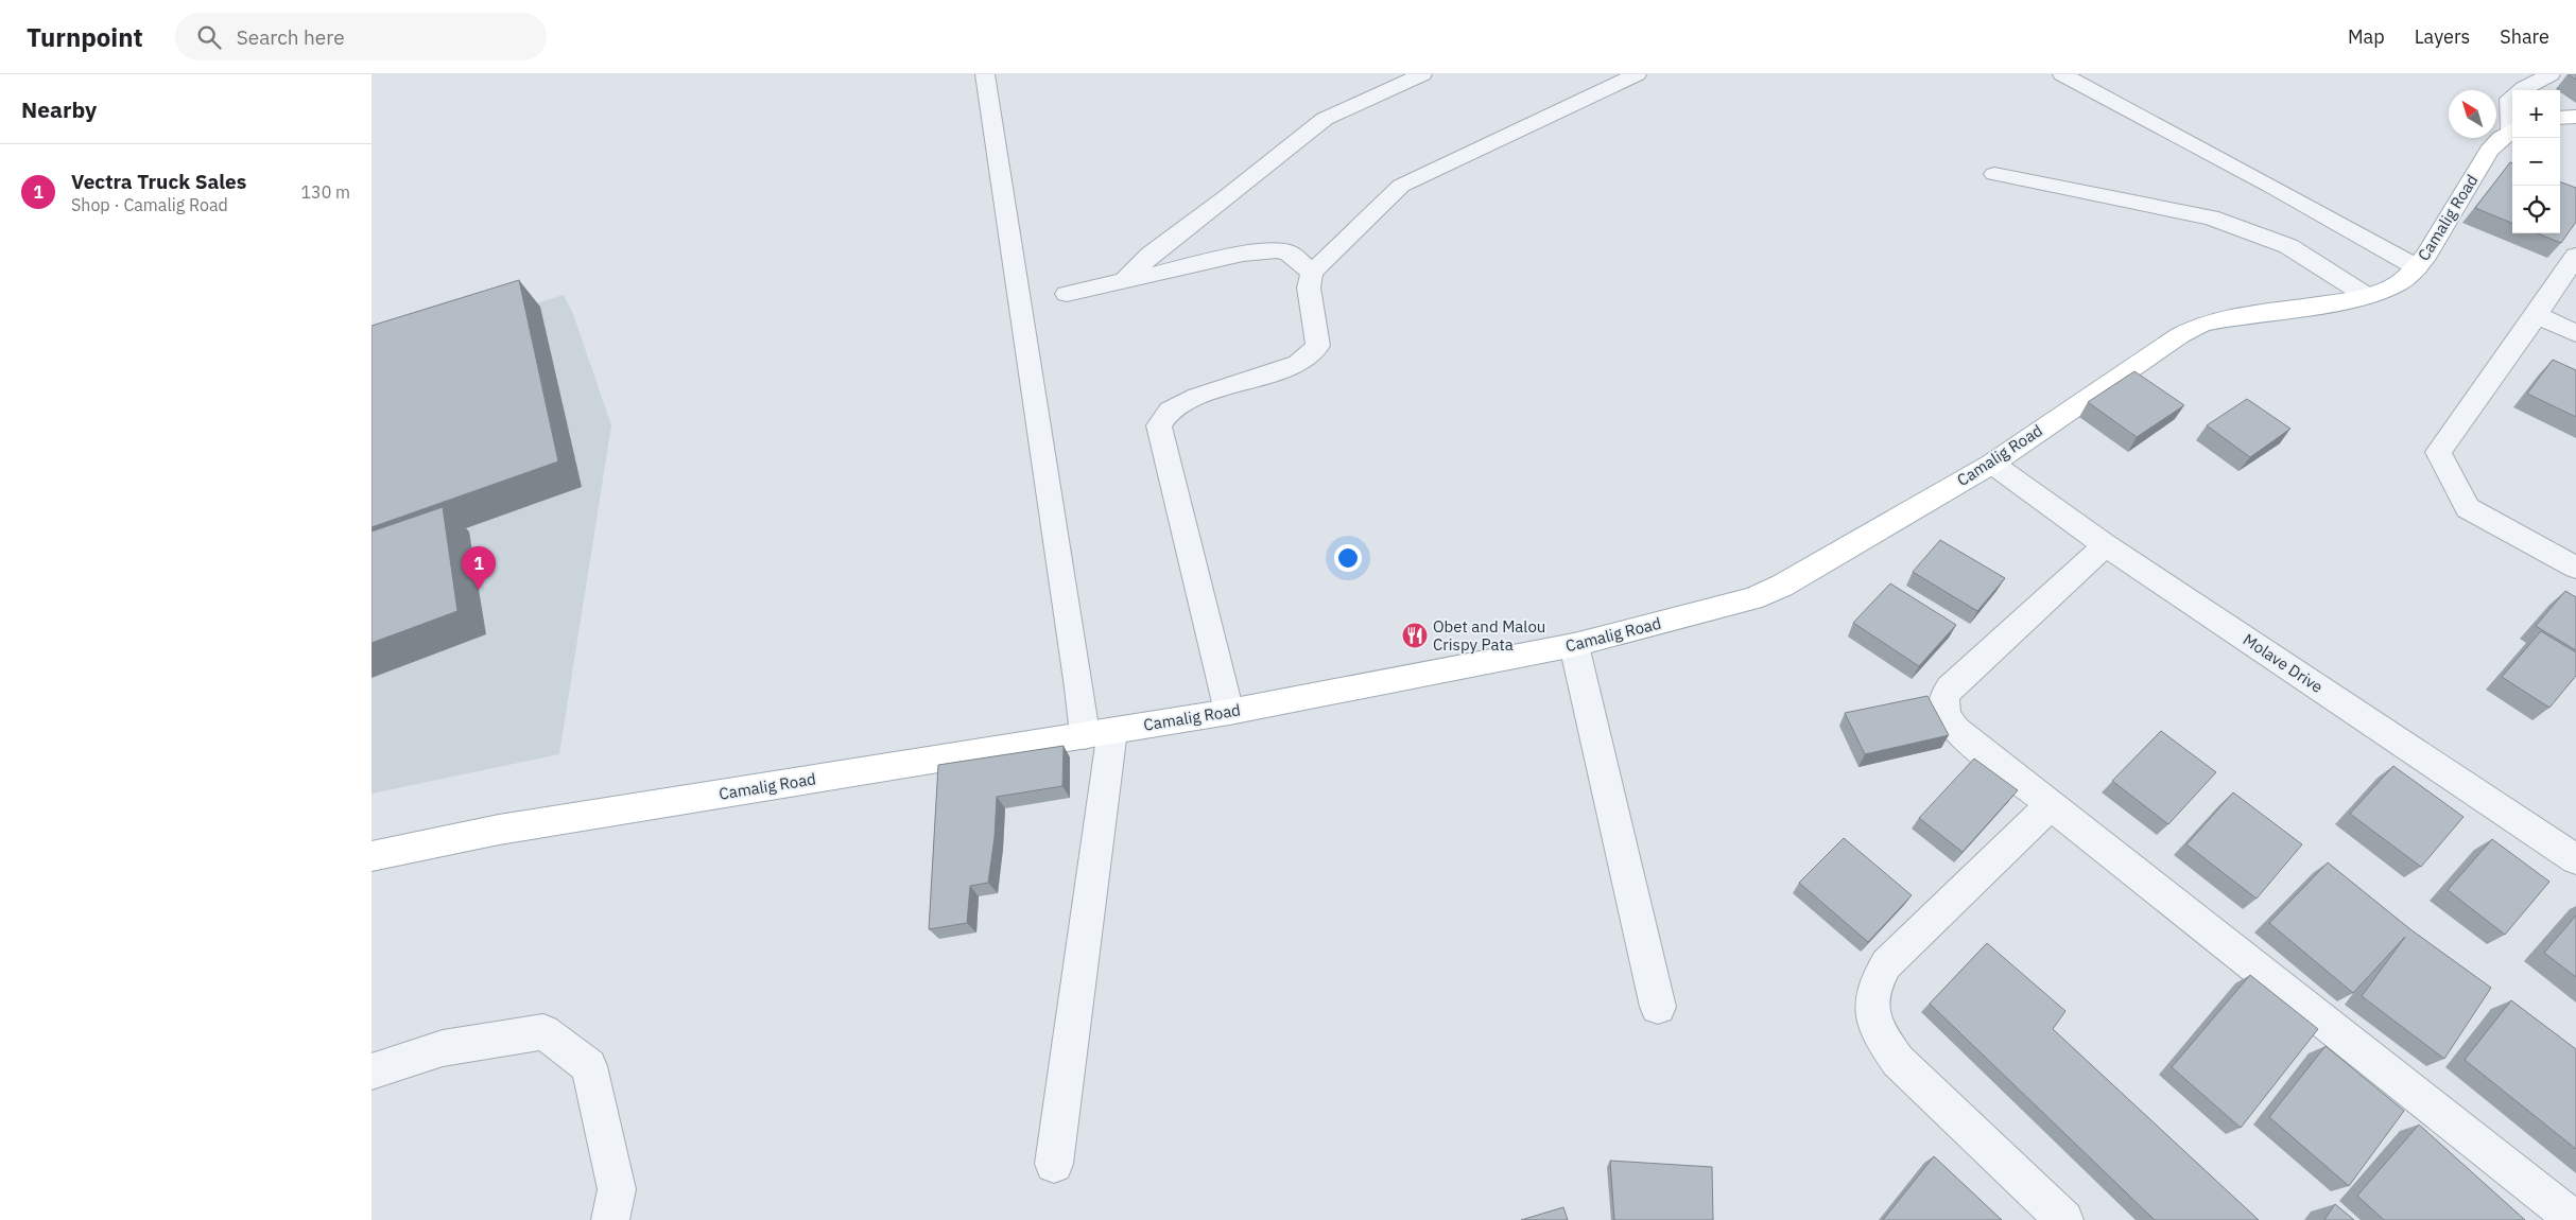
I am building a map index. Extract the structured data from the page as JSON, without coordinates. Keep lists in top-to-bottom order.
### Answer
{
  "streets": {
    "main road": ["Camalig Road"],
    "street": ["Molave Drive"]
  },
  "crossings": [
    ["Camalig Road", "Molave Drive"]
  ],
  "places": {
    "restaurant": ["Obet and Malou Crispy Pata"]
  },
  "north": "top left",
  "page": {
    "header": "Turnpoint",
    "search": "Search here",
    "nav": ["Map", "Layers", "Share"],
    "heading": "Nearby",
    "map_buttons": ["+", "−"],
    "list": [
      {
        "mark": "1",
        "name": "Vectra Truck Sales",
        "note": "Shop · Camalig Road",
        "value": "130 m"
      }
    ],
    "pins": "1"
  }
}
